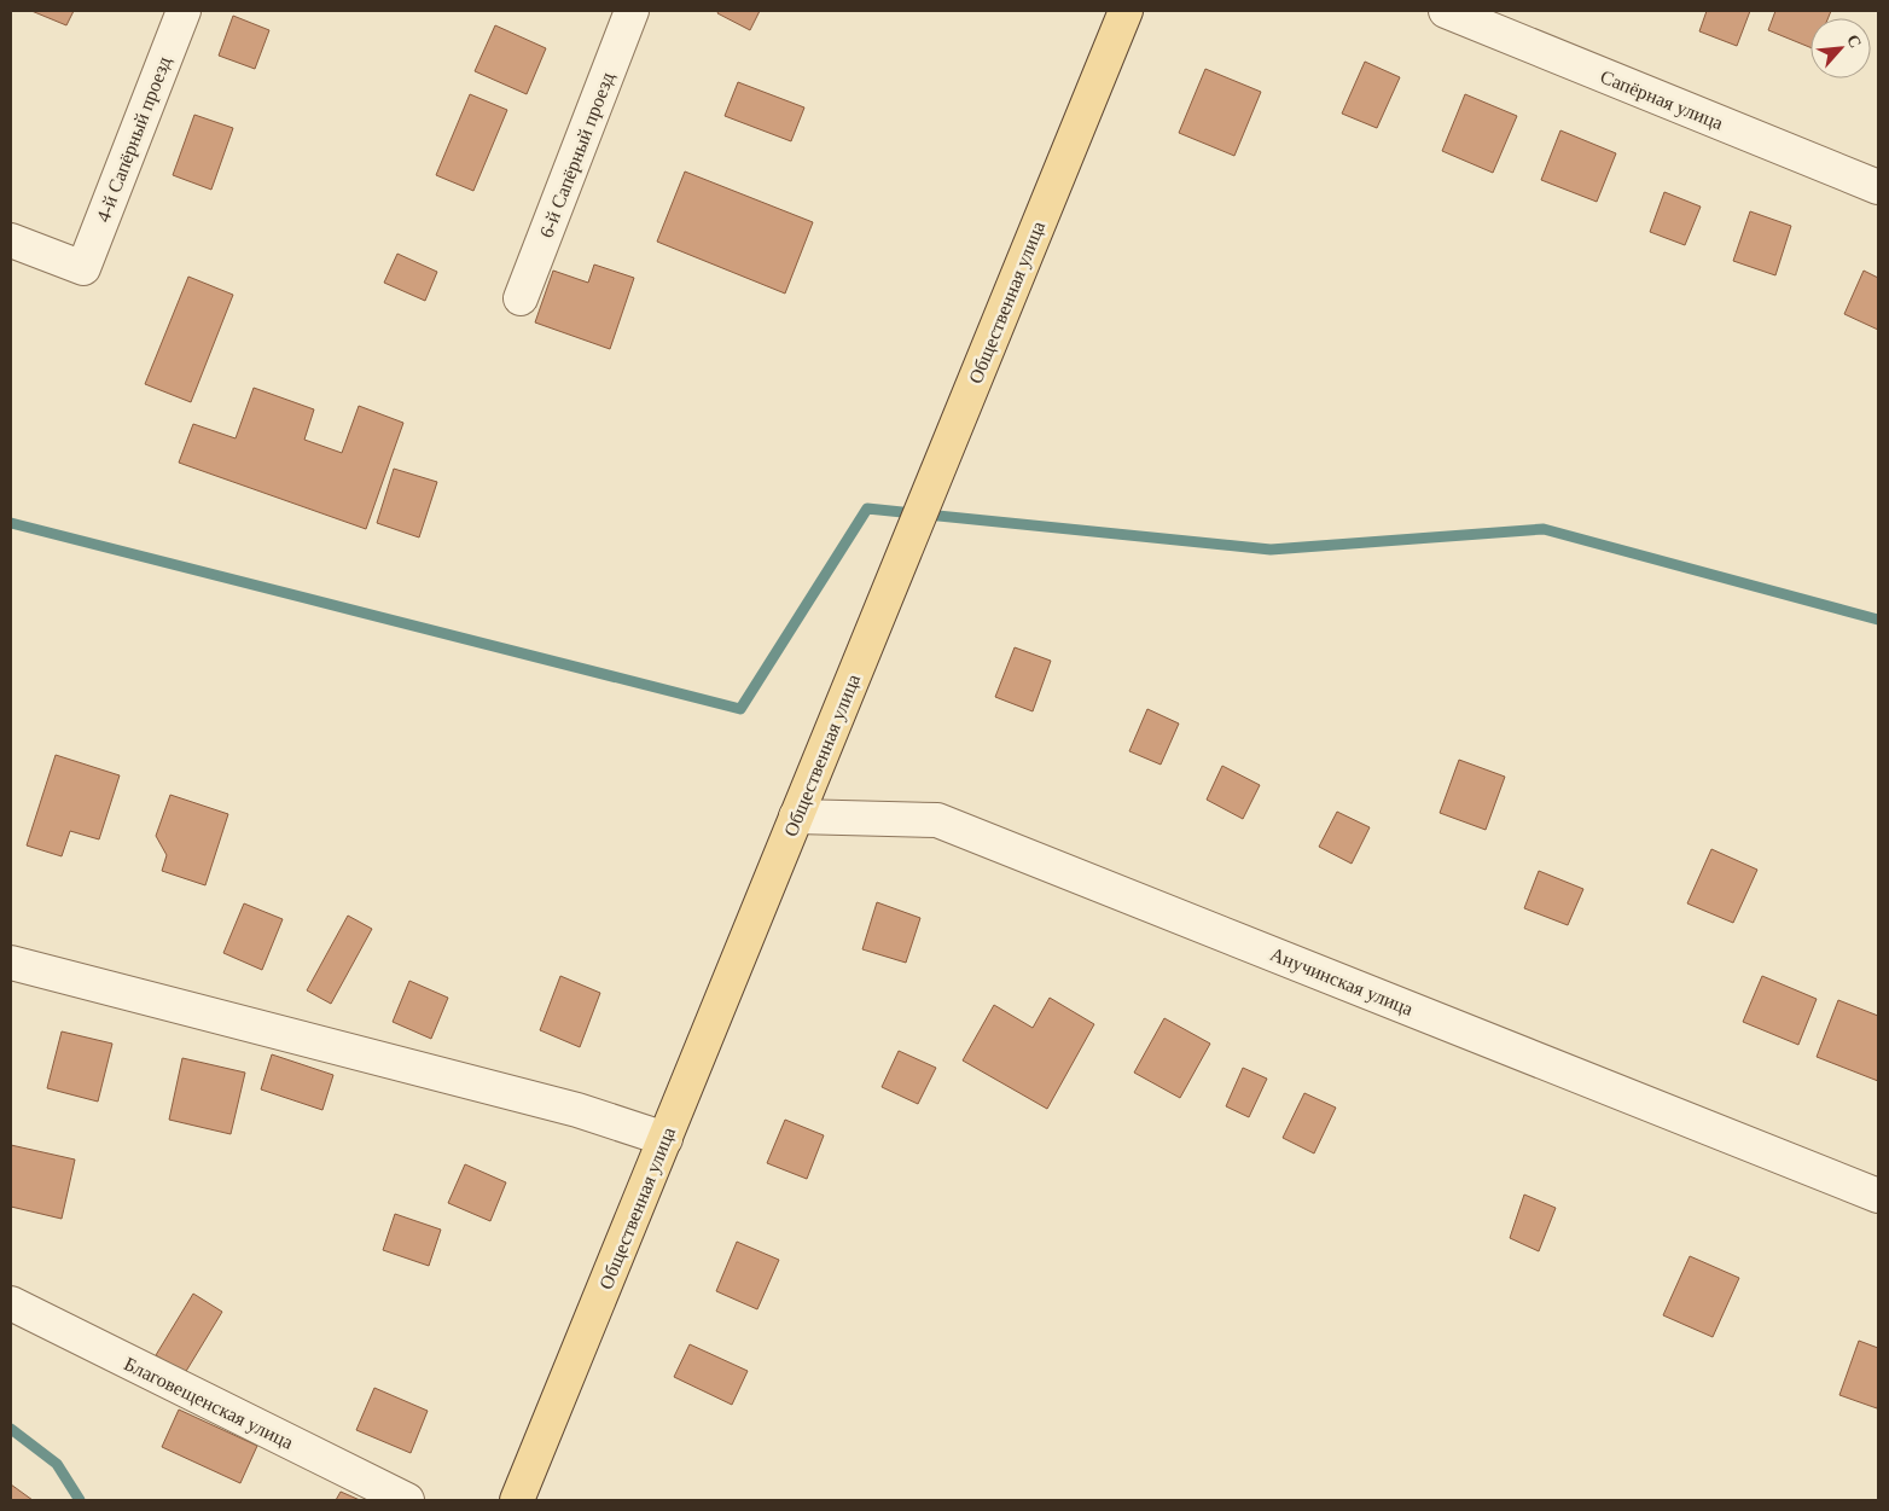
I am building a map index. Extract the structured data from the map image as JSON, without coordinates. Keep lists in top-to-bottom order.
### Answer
{
  "streets": {
    "main road": ["Общественная улица"],
    "street": [
      "Сапёрная улица",
      "4-й Сапёрный проезд",
      "6-й Сапёрный проезд",
      "Анучинская улица",
      "Благовещенская улица"
    ]
  },
  "crossings": [
    ["Общественная улица", "Анучинская улица"]
  ],
  "north": "top right"
}
